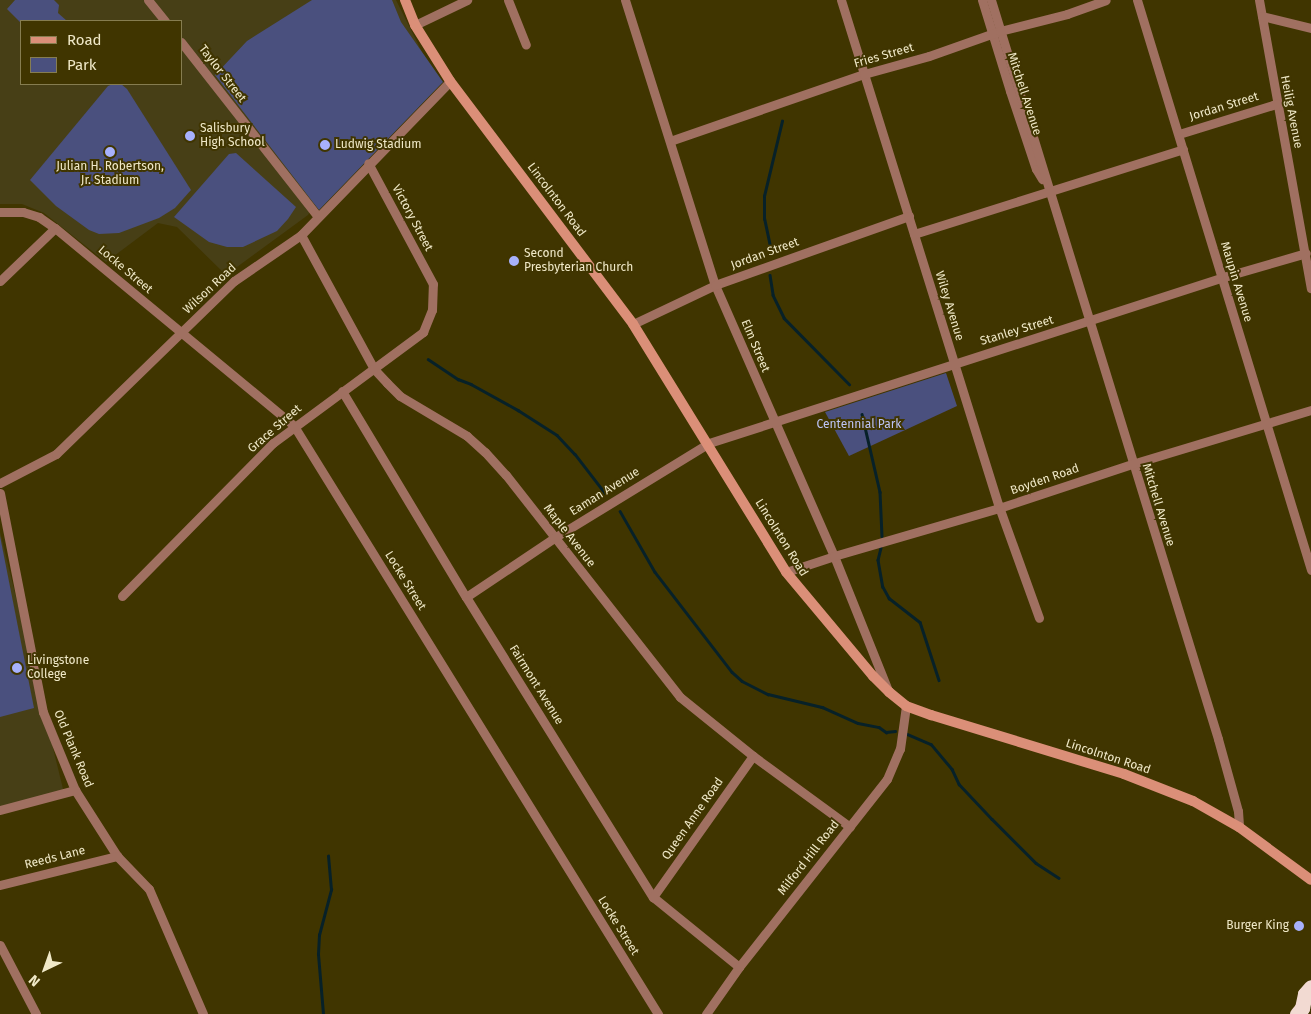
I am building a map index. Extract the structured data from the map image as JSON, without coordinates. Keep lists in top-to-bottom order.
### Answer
{
  "streets": {
    "street": [
      "Fries Street",
      "Taylor Street",
      "Mitchell Avenue",
      "Jordan Street",
      "Heilig Avenue",
      "Lincolnton Road",
      "Victory Street",
      "Locke Street",
      "Maupin Avenue",
      "Wilson Road",
      "Wiley Avenue",
      "Stanley Street",
      "Elm Street",
      "Grace Street",
      "Boyden Road",
      "Eaman Avenue",
      "Maple Avenue",
      "Fairmont Avenue",
      "Old Plank Road",
      "Queen Anne Road",
      "Reeds Lane",
      "Milford Hill Road"
    ]
  },
  "crossings": [
    ["Fries Street", "Mitchell Avenue"],
    ["Fries Street", "Wiley Avenue"],
    ["Fries Street", "Elm Street"],
    ["Taylor Street", "Wilson Road"],
    ["Mitchell Avenue", "Lincolnton Road"],
    ["Mitchell Avenue", "Stanley Street"],
    ["Mitchell Avenue", "Boyden Road"],
    ["Jordan Street", "Heilig Avenue"],
    ["Jordan Street", "Lincolnton Road"],
    ["Jordan Street", "Maupin Avenue"],
    ["Jordan Street", "Wiley Avenue"],
    ["Jordan Street", "Elm Street"],
    ["Heilig Avenue", "Stanley Street"],
    ["Lincolnton Road", "Wilson Road"],
    ["Lincolnton Road", "Stanley Street"],
    ["Lincolnton Road", "Elm Street"],
    ["Lincolnton Road", "Boyden Road"],
    ["Lincolnton Road", "Eaman Avenue"],
    ["Lincolnton Road", "Milford Hill Road"],
    ["Victory Street", "Wilson Road"],
    ["Victory Street", "Grace Street"],
    ["Locke Street", "Wilson Road"],
    ["Locke Street", "Grace Street"],
    ["Maupin Avenue", "Stanley Street"],
    ["Maupin Avenue", "Boyden Road"],
    ["Wilson Road", "Maple Avenue"],
    ["Wiley Avenue", "Stanley Street"],
    ["Wiley Avenue", "Boyden Road"],
    ["Stanley Street", "Elm Street"],
    ["Stanley Street", "Eaman Avenue"],
    ["Elm Street", "Boyden Road"],
    ["Grace Street", "Maple Avenue"],
    ["Grace Street", "Fairmont Avenue"],
    ["Eaman Avenue", "Maple Avenue"],
    ["Eaman Avenue", "Fairmont Avenue"],
    ["Maple Avenue", "Queen Anne Road"],
    ["Maple Avenue", "Milford Hill Road"],
    ["Fairmont Avenue", "Queen Anne Road"],
    ["Fairmont Avenue", "Milford Hill Road"],
    ["Old Plank Road", "Reeds Lane"]
  ],
  "parks": ["Centennial Park"],
  "places": [
    "Salisbury High School",
    "Ludwig Stadium",
    "Julian H. Robertson, Jr. Stadium",
    "Second Presbyterian Church",
    "Livingstone College",
    "Burger King"
  ],
  "legend": ["Road", "Park"],
  "north": "bottom left"
}
